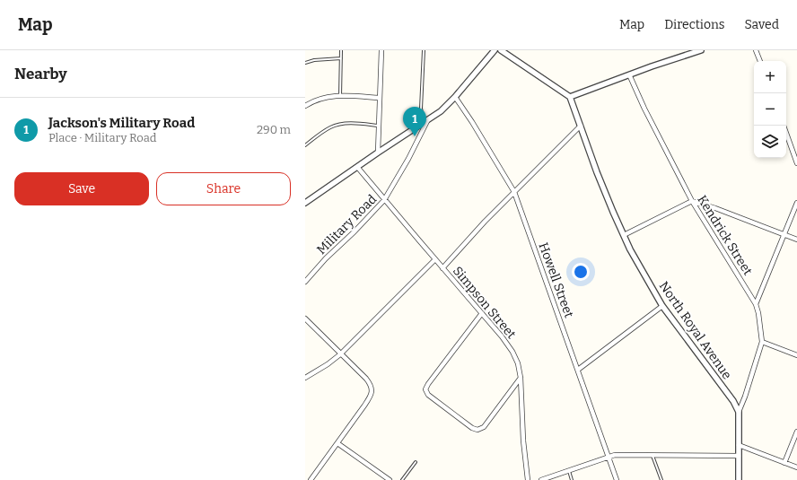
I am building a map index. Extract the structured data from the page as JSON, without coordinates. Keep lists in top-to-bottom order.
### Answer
{
  "streets": {
    "street": [
      "Military Road",
      "Kendrick Street",
      "Howell Street",
      "Simpson Street",
      "North Royal Avenue"
    ]
  },
  "crossings": [
    ["Military Road", "Simpson Street"],
    ["Kendrick Street", "North Royal Avenue"]
  ],
  "page": {
    "header": "Map",
    "nav": ["Map", "Directions", "Saved"],
    "heading": "Nearby",
    "map_buttons": ["+", "−"],
    "list": [
      {
        "mark": "1",
        "name": "Jackson's Military Road",
        "note": "Place · Military Road",
        "value": "290 m"
      }
    ],
    "pins": "1",
    "buttons": ["Save", "Share"]
  }
}
